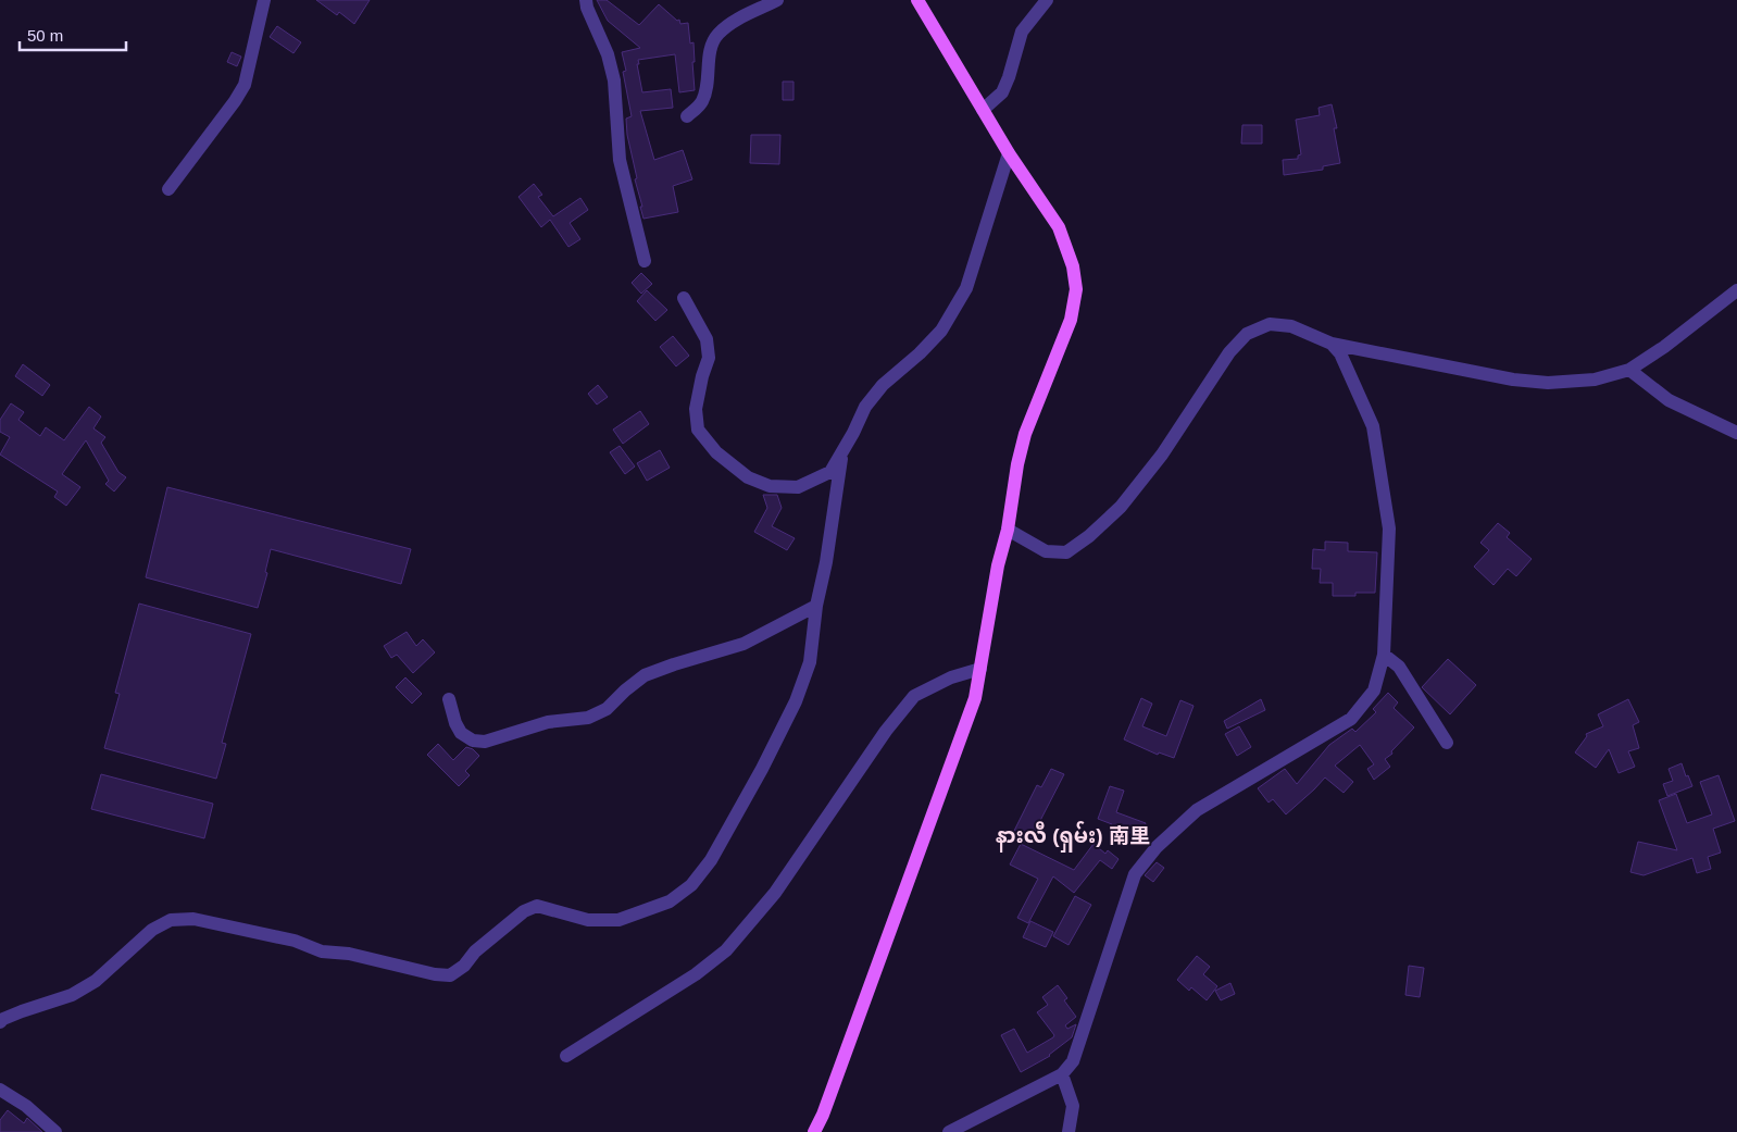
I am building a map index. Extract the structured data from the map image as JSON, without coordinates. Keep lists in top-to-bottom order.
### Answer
{
  "districts": ["နားလီ (ရှမ်း) 南里"],
  "scale_bar": "50 m"
}
